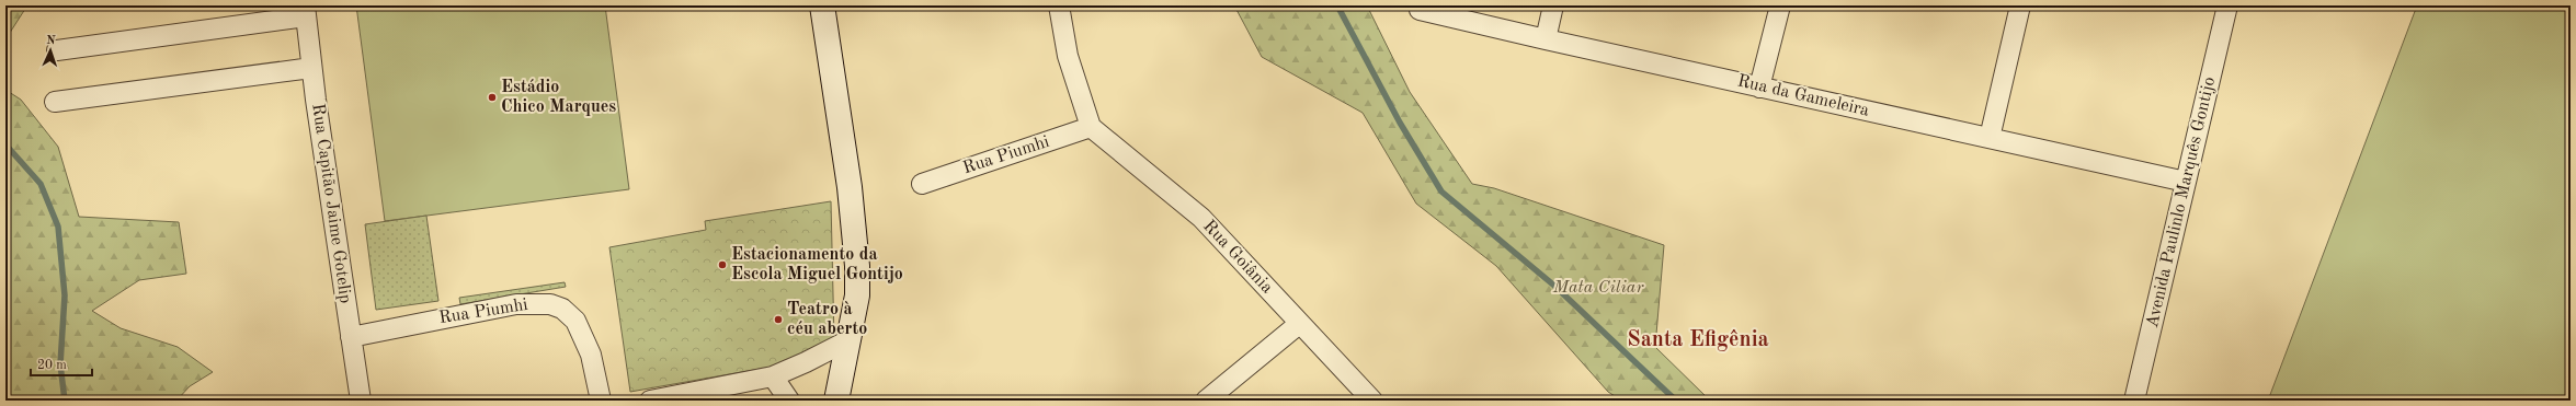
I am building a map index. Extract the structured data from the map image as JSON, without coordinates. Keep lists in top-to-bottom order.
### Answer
{
  "streets": {
    "street": [
      "Rua da Gameleira",
      "Rua Piumhi",
      "Avenida Paulinlo Marquês Gontijo",
      "Rua Capitão Jaime Gotelip",
      "Rua Goiânia"
    ]
  },
  "crossings": [
    ["Rua da Gameleira", "Avenida Paulinlo Marquês Gontijo"],
    ["Rua Piumhi", "Rua Capitão Jaime Gotelip"],
    ["Rua Piumhi", "Rua Goiânia"]
  ],
  "districts": ["Santa Efigênia"],
  "parks": ["Mata Ciliar"],
  "places": ["Estádio Chico Marques", "Estacionamento da Escola Miguel Gontijo", "Teatro à céu aberto"],
  "scale_bar": "20 m",
  "north": "top"
}
